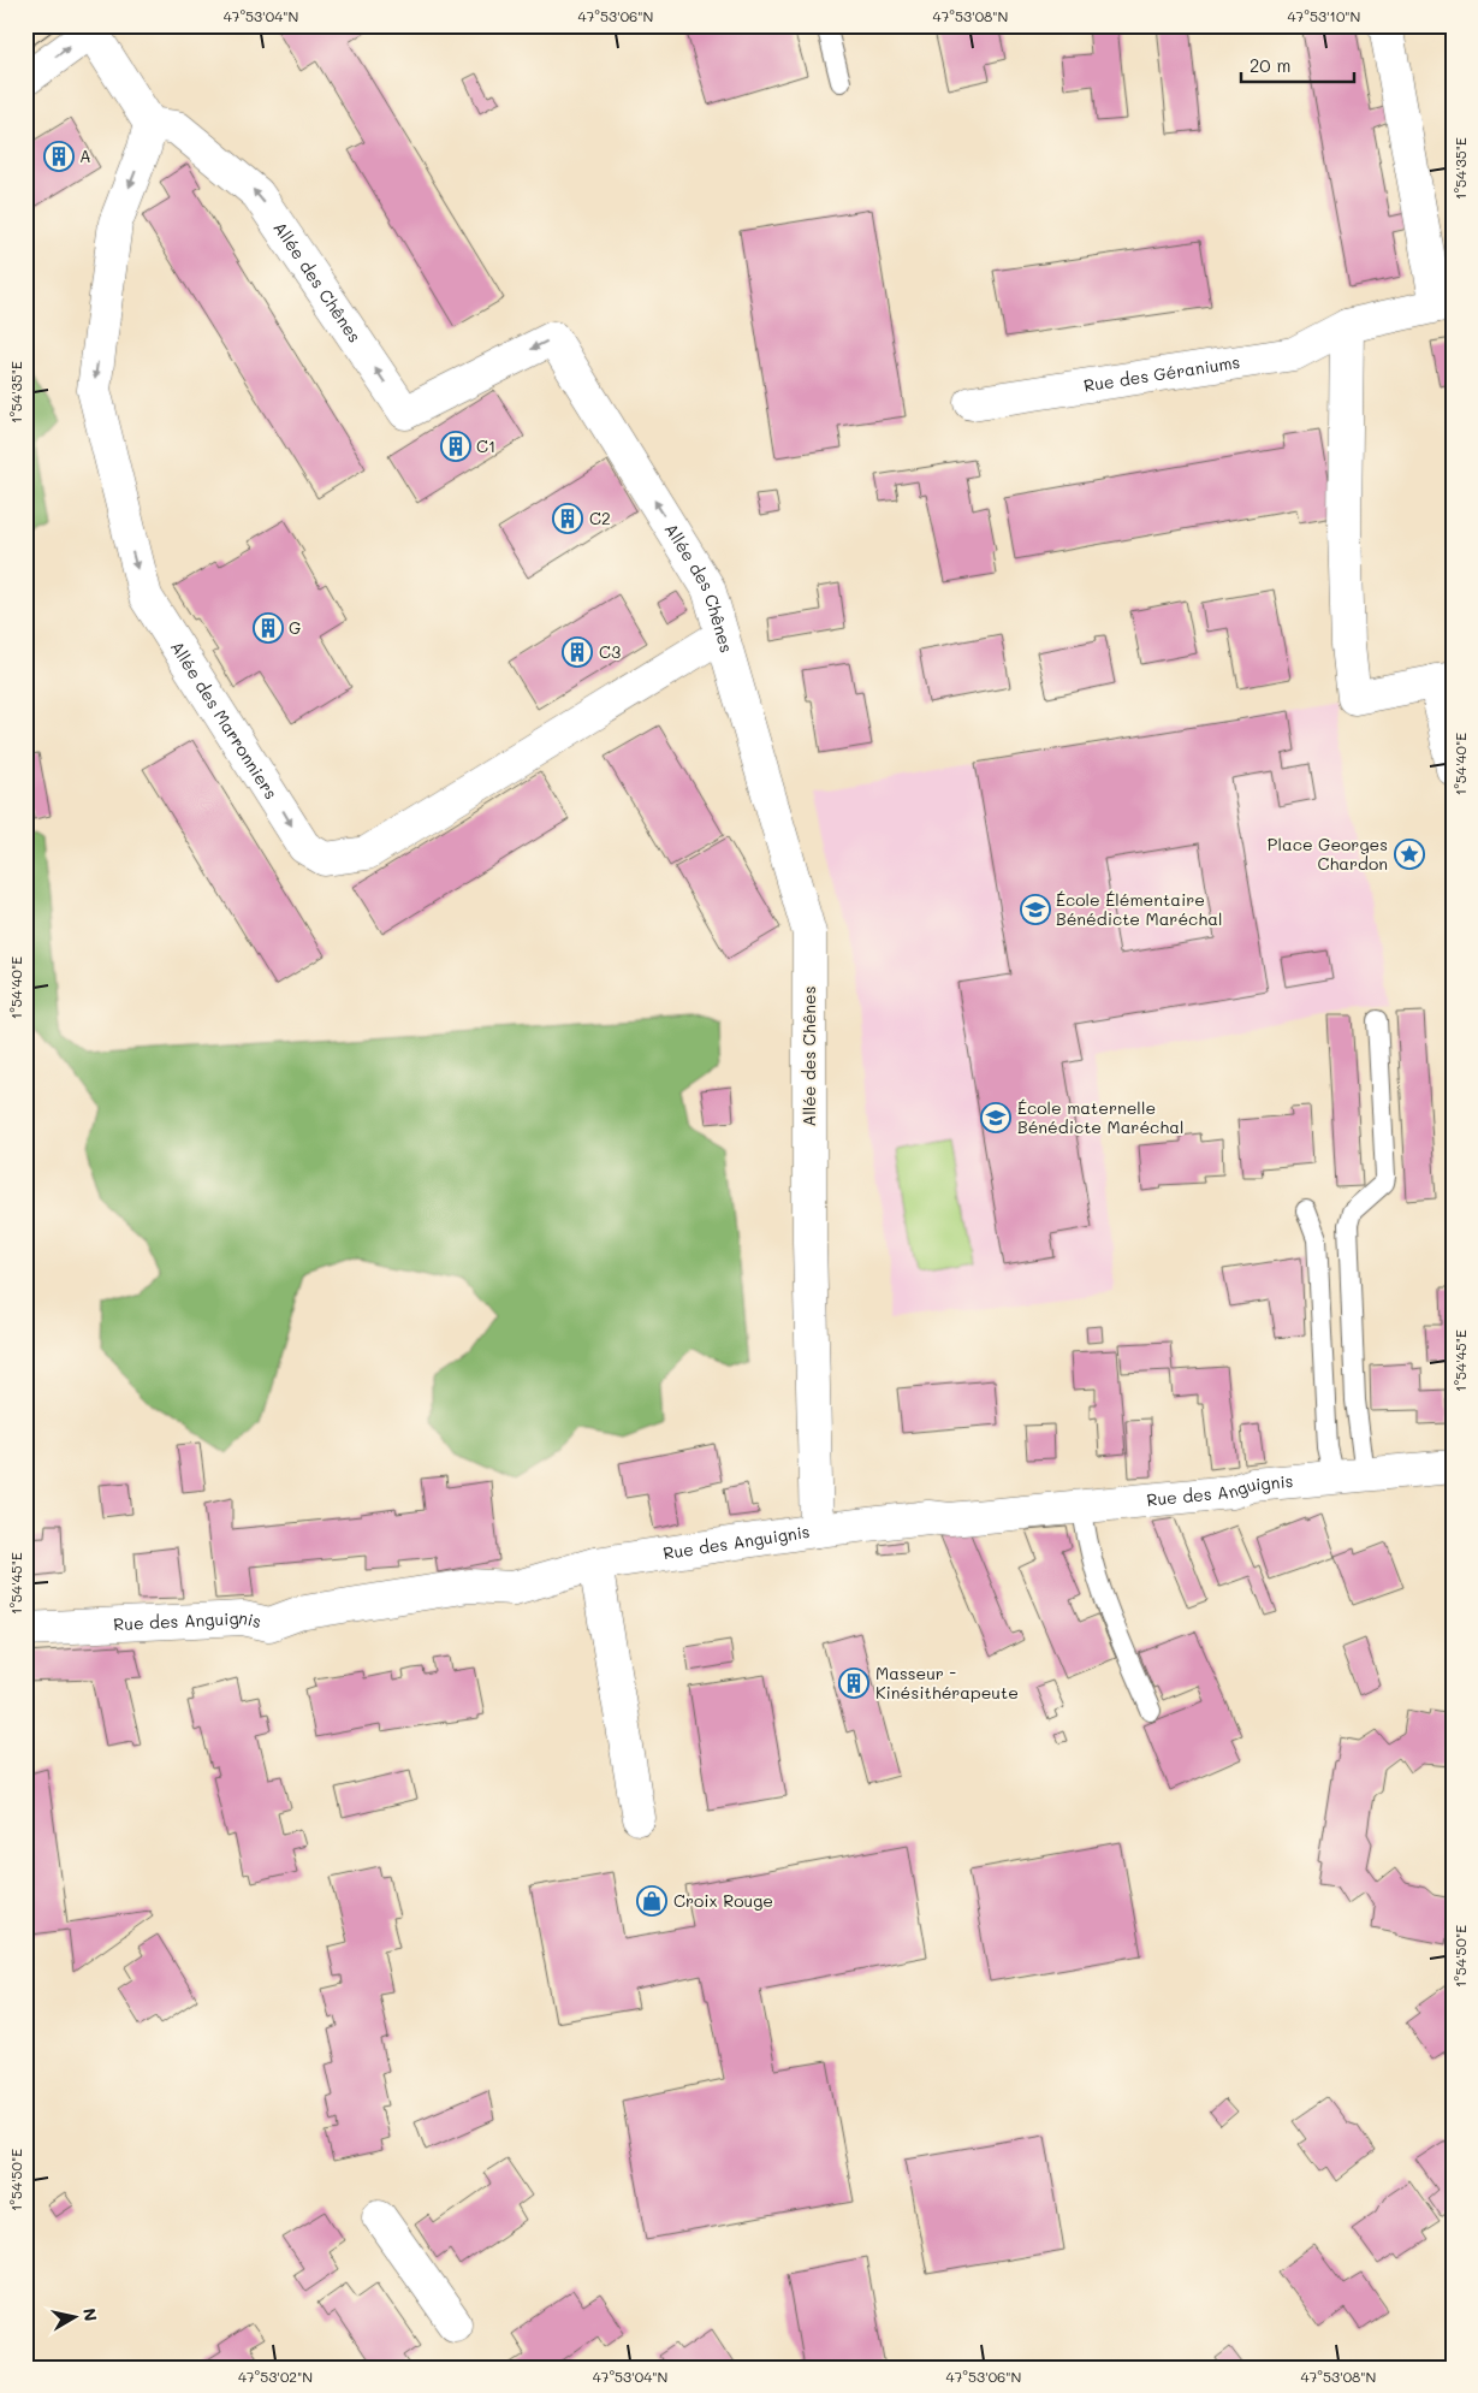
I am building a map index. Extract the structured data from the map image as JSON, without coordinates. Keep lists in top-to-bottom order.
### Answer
{
  "streets": {
    "street": [
      "Allée des Chênes",
      "Rue des Géraniums",
      "Allée des Marronniers",
      "Rue des Anguignis"
    ]
  },
  "crossings": [
    ["Allée des Chênes", "Allée des Marronniers"],
    ["Allée des Chênes", "Rue des Anguignis"]
  ],
  "one_way": ["Allée des Chênes"],
  "places": {
    "building": [
      "A",
      "C1",
      "C2",
      "G",
      "C3",
      "Masseur - Kinésithérapeute"
    ],
    "place": ["Place Georges Chardon"],
    "school or university": ["École Élémentaire Bénédicte Maréchal", "École maternelle Bénédicte Maréchal"],
    "shop": ["Croix Rouge"]
  },
  "scale_bar": "20 m",
  "north": "right",
  "coordinates": [
    "47°53'04\"N",
    "47°53'06\"N",
    "47°53'08\"N",
    "47°53'10\"N",
    "1°54'35\"E",
    "1°54'40\"E",
    "1°54'45\"E",
    "1°54'50\"E",
    "47°53'02\"N"
  ]
}
